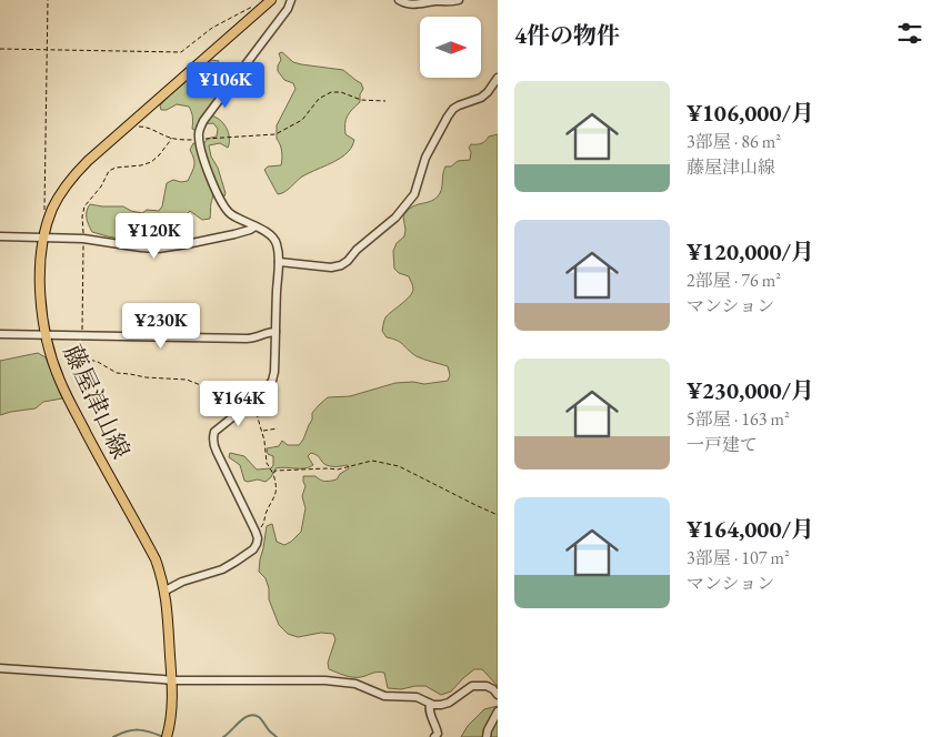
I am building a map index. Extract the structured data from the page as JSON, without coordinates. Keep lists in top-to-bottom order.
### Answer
{
  "streets": {
    "main road": ["藤屋津山線"]
  },
  "north": "right",
  "page": {
    "heading": "4件の物件",
    "price": [
      "¥106K",
      "¥120K",
      "¥230K",
      "¥164K"
    ],
    "list": [
      {
        "name": "¥106,000/月",
        "note": "3部屋 · 86 m² · 藤屋津山線"
      },
      {
        "name": "¥120,000/月",
        "note": "2部屋 · 76 m² · マンション"
      },
      {
        "name": "¥230,000/月",
        "note": "5部屋 · 163 m² · 一戸建て"
      },
      {
        "name": "¥164,000/月",
        "note": "3部屋 · 107 m² · マンション"
      }
    ]
  }
}
